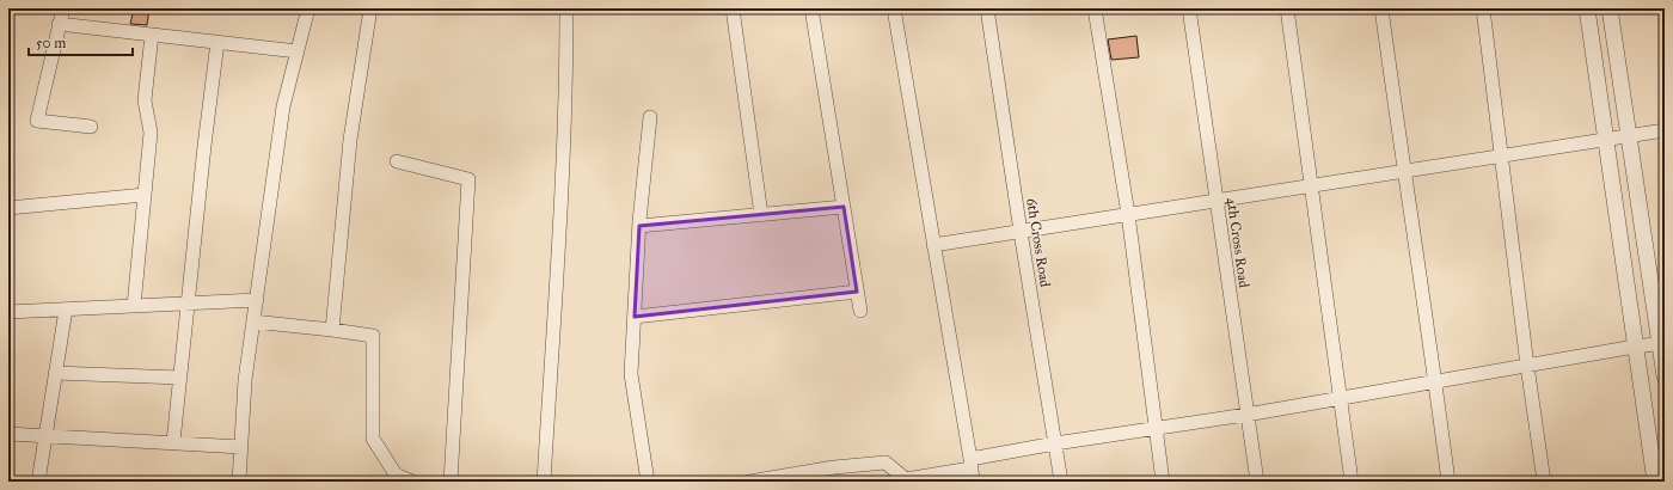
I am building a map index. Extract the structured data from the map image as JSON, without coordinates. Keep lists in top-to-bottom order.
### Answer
{
  "streets": {
    "street": ["6th Cross Road", "4th Cross Road"]
  },
  "scale_bar": "50 m"
}
